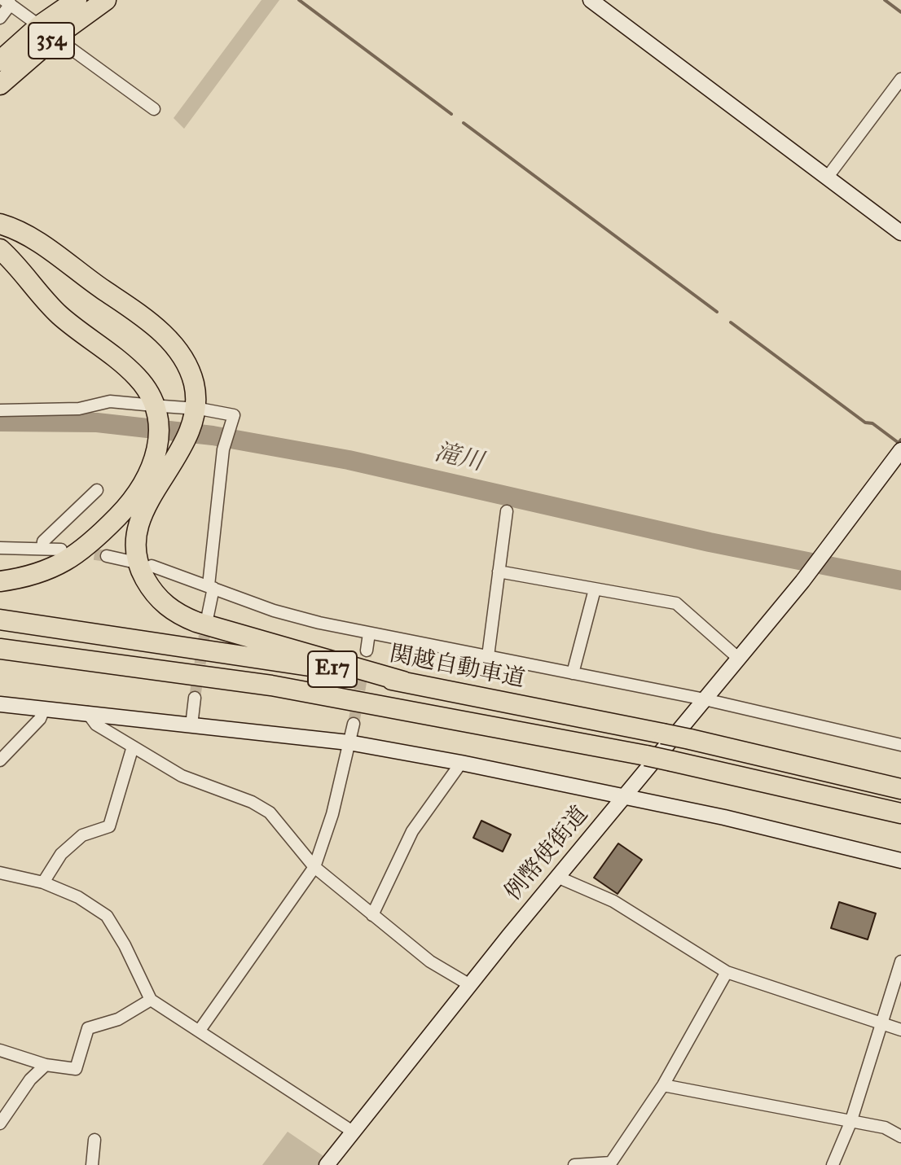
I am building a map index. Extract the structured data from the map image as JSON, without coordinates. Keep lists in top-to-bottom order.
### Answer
{
  "streets": {
    "highway": ["354", "関越自動車道", "E17"],
    "street": ["例幣使街道"]
  },
  "water": ["滝川"]
}
